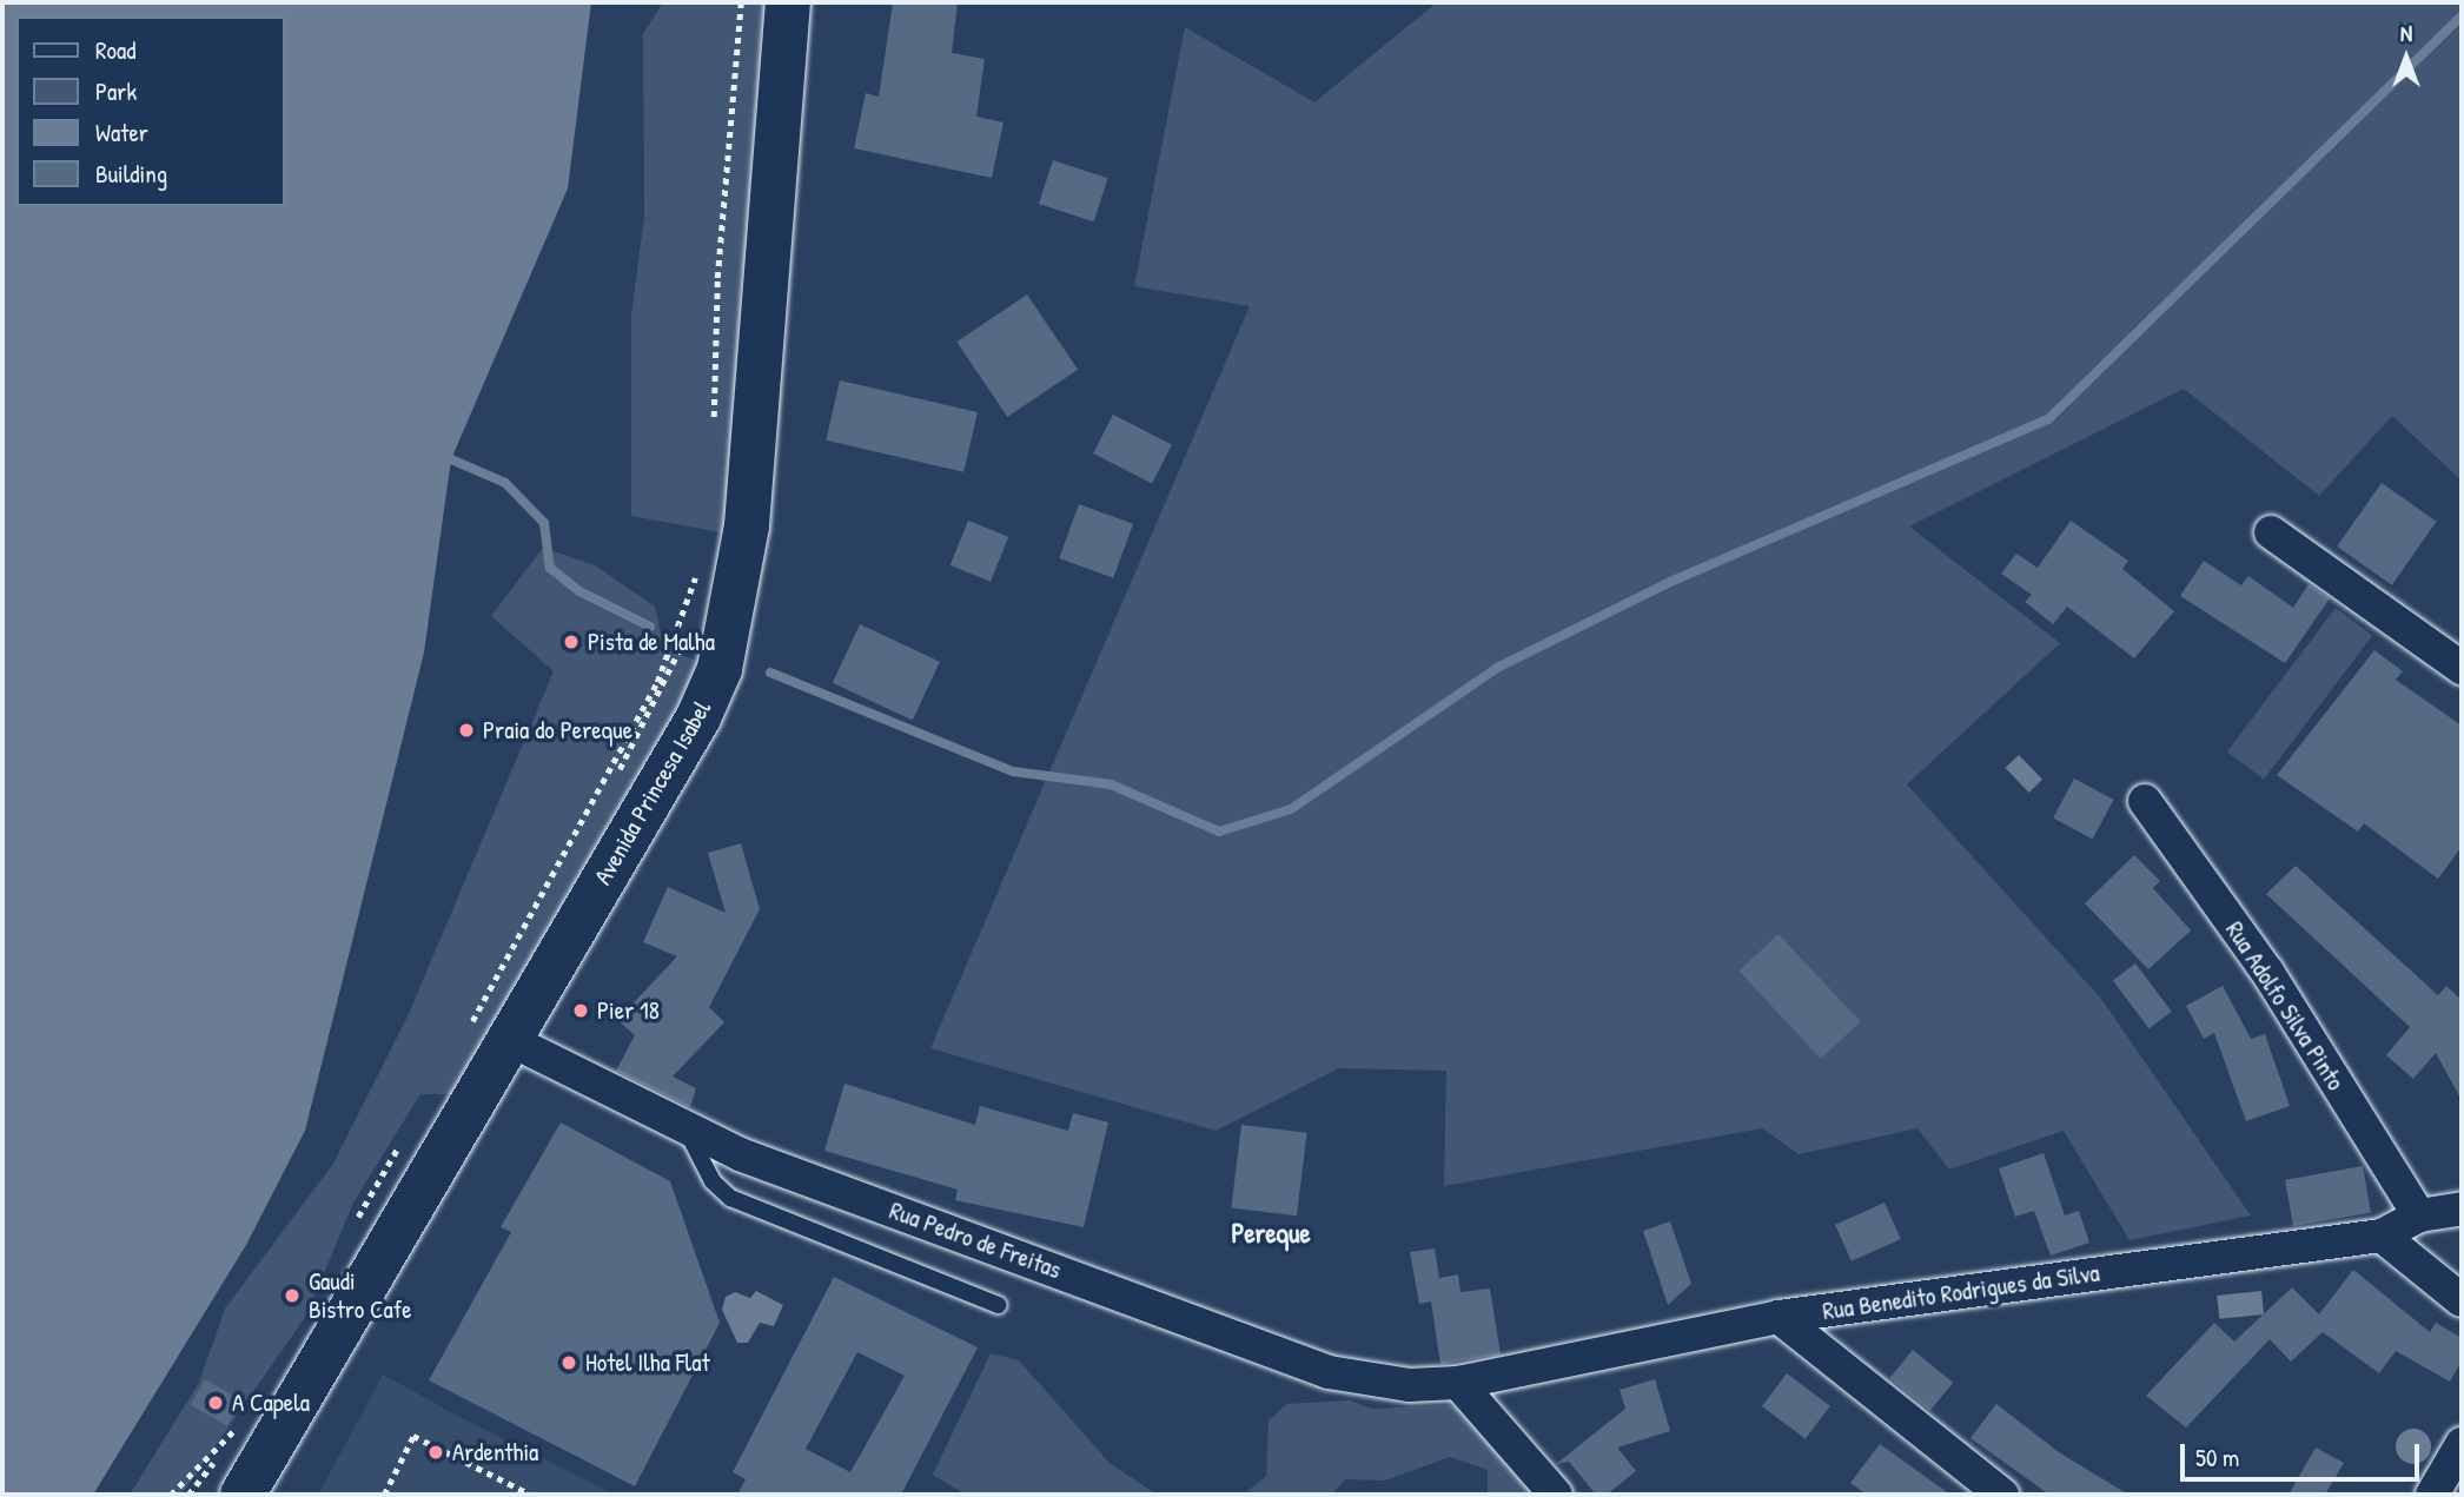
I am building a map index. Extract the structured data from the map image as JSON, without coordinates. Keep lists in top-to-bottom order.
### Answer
{
  "streets": {
    "main road": ["Avenida Princesa Isabel"],
    "street": ["Rua Adolfo Silva Pinto", "Rua Pedro de Freitas", "Rua Benedito Rodrigues da Silva"]
  },
  "crossings": [
    ["Avenida Princesa Isabel", "Rua Pedro de Freitas"],
    ["Rua Adolfo Silva Pinto", "Rua Benedito Rodrigues da Silva"],
    ["Rua Pedro de Freitas", "Rua Benedito Rodrigues da Silva"]
  ],
  "districts": ["Pereque"],
  "places": [
    "Pista de Malha",
    "Praia do Pereque",
    "Pier 18",
    "Gaudi Bistro Cafe",
    "Hotel Ilha Flat",
    "A Capela",
    "Ardenthia"
  ],
  "legend": [
    "Road",
    "Park",
    "Water",
    "Building"
  ],
  "scale_bar": "50 m",
  "north": "top"
}
